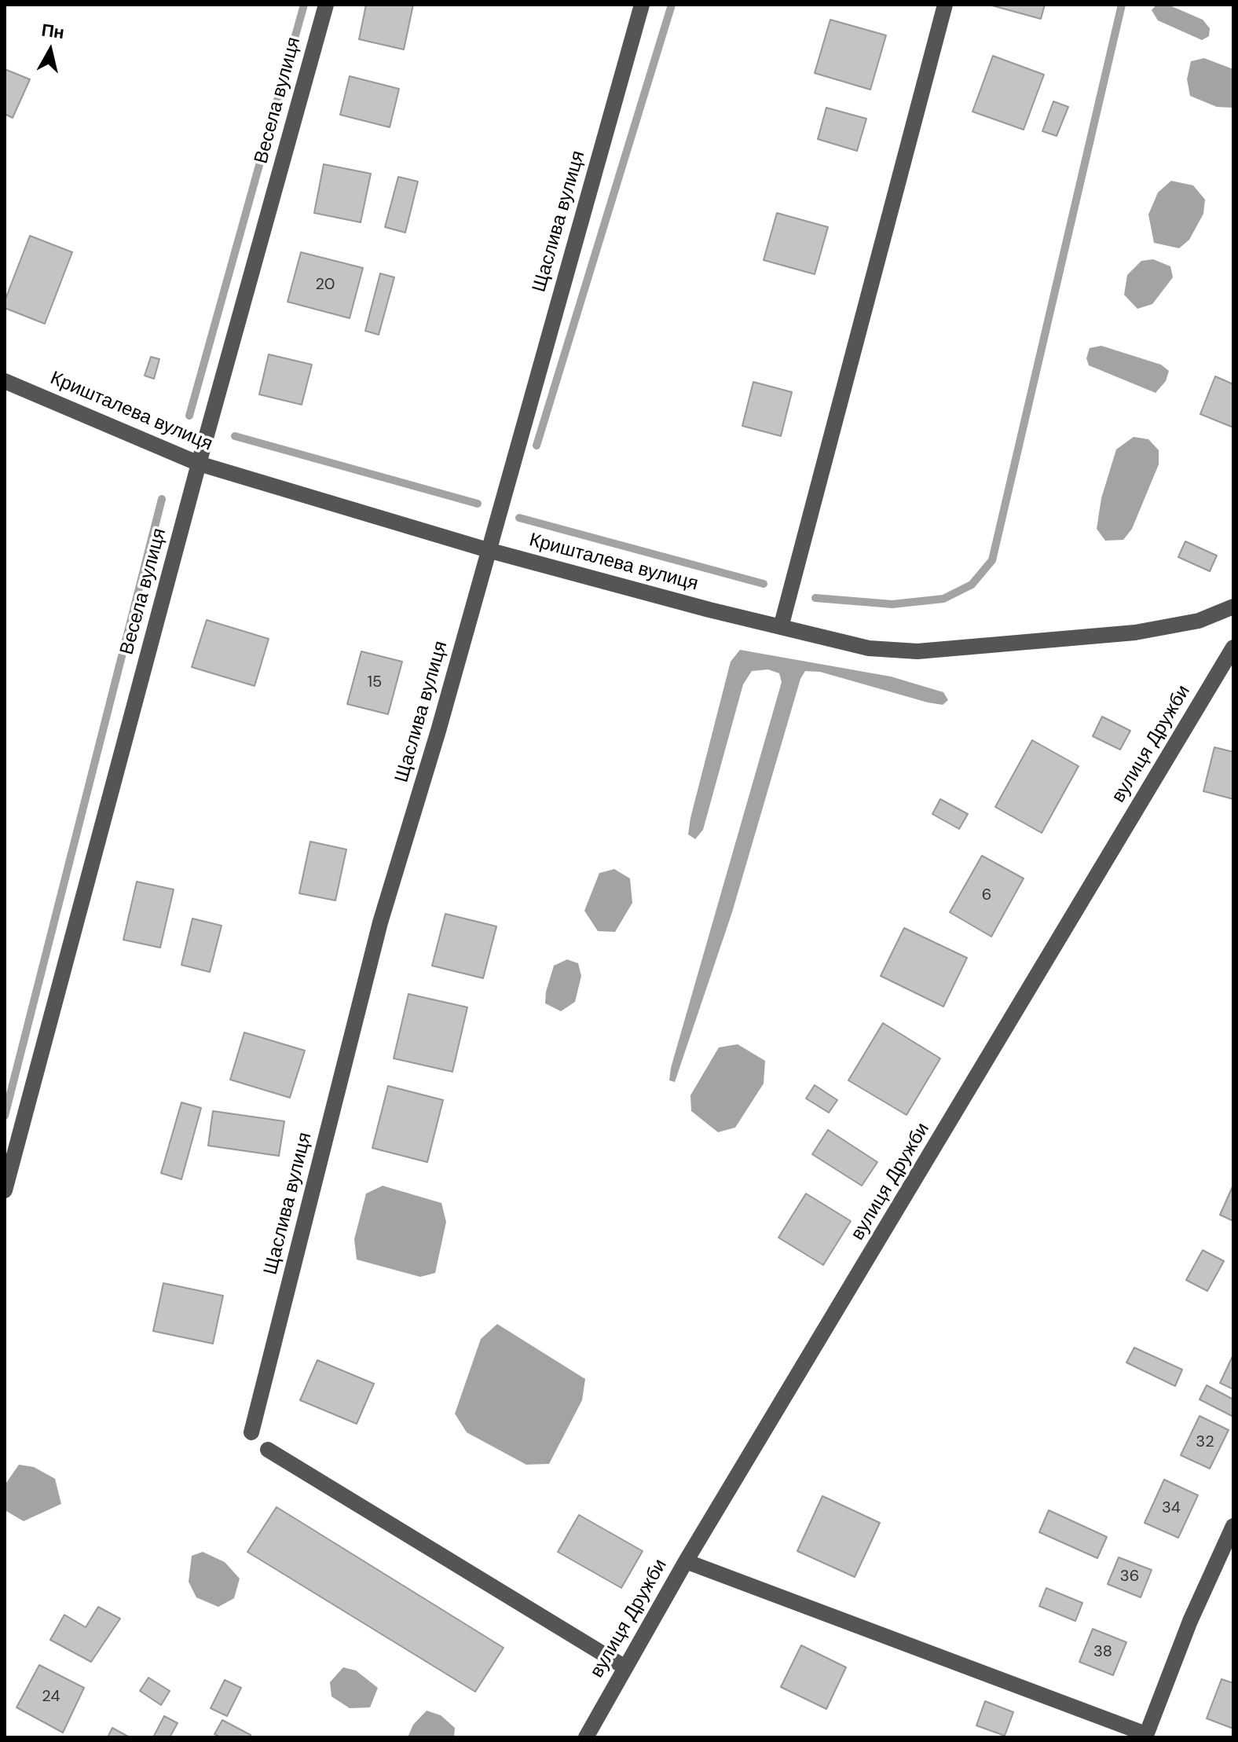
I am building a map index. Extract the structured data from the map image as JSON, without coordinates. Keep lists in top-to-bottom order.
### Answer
{
  "streets": {
    "street": [
      "Весела вулиця",
      "Щаслива вулиця",
      "Кришталева вулиця",
      "вулиця Дружби"
    ]
  },
  "crossings": [
    ["Весела вулиця", "Кришталева вулиця"],
    ["Щаслива вулиця", "Кришталева вулиця"]
  ],
  "house_numbers": [
    "20",
    "15",
    "6",
    "32",
    "34",
    "36",
    "38",
    "24"
  ],
  "north": "top"
}
